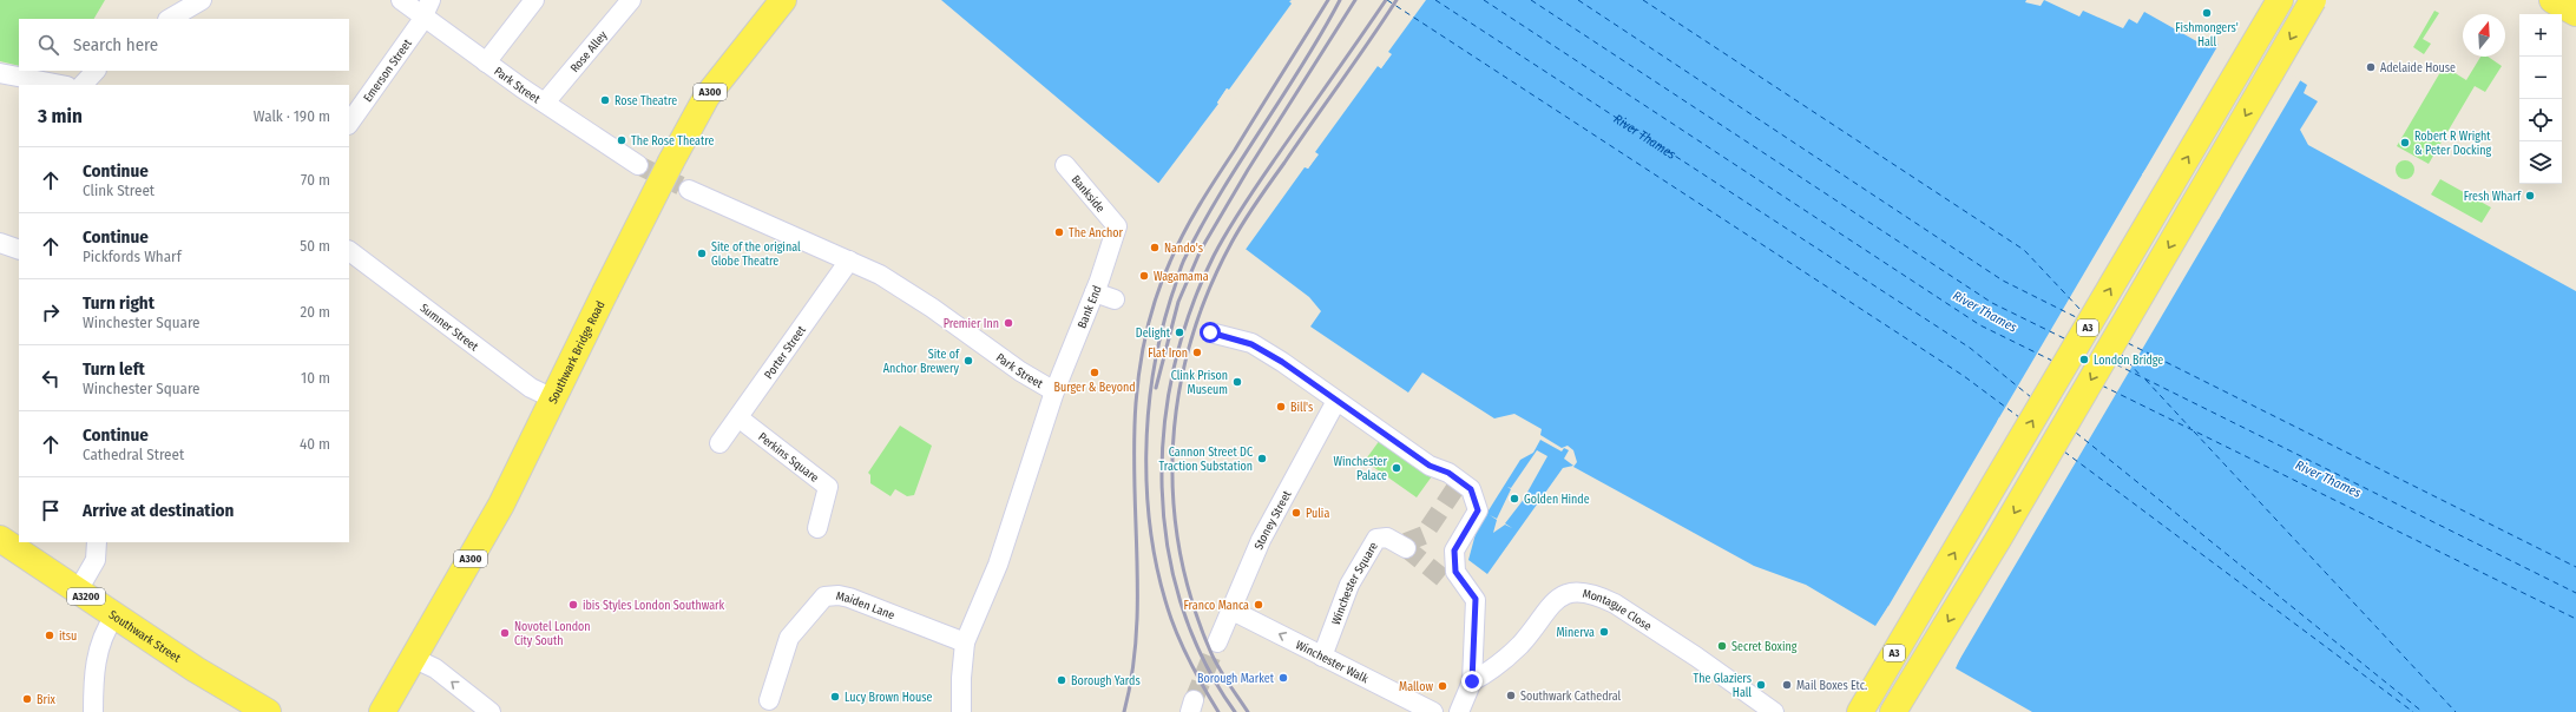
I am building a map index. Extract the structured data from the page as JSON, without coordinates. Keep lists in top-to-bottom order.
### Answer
{
  "streets": {
    "main road": [
      "A300",
      "A3",
      "Southwark Bridge Road",
      "A3200",
      "Southwark Street"
    ],
    "street": [
      "Rose Alley",
      "Emerson Street",
      "Park Street",
      "Bankside",
      "Bank End",
      "Sumner Street",
      "Porter Street",
      "Perkins Square",
      "Stoney Street",
      "Winchester Square",
      "Maiden Lane",
      "Montague Close",
      "Winchester Walk"
    ]
  },
  "crossings": [
    ["Rose Alley", "Park Street"],
    ["Emerson Street", "Park Street"],
    ["Park Street", "Bank End"],
    ["Park Street", "Porter Street"],
    ["Park Street", "Maiden Lane"],
    ["Bankside", "Bank End"],
    ["Sumner Street", "Southwark Bridge Road"],
    ["Porter Street", "Perkins Square"],
    ["Stoney Street", "Winchester Walk"],
    ["Winchester Square", "Winchester Walk"]
  ],
  "one_way": ["Winchester Walk"],
  "water": ["River Thames"],
  "places": [
    "Fishmongers' Hall",
    "Adelaide House",
    "Rose Theatre",
    "The Rose Theatre",
    "Robert R Wright & Peter Docking",
    "Fresh Wharf",
    "The Anchor",
    "Nando's",
    "Site of the original Globe Theatre",
    "Wagamama",
    "Premier Inn",
    "Delight",
    "Flat Iron",
    "London Bridge",
    "Site of Anchor Brewery",
    "Burger & Beyond",
    "Clink Prison Museum",
    "Bill's",
    "Cannon Street DC Traction Substation",
    "Winchester Palace",
    "Golden Hinde",
    "Pulia",
    "ibis Styles London Southwark",
    "Franco Manca",
    "Minerva",
    "Novotel London City South",
    "itsu",
    "Secret Boxing",
    "Borough Market",
    "Borough Yards",
    "The Glaziers Hall",
    "Mail Boxes Etc.",
    "Mallow",
    "Southwark Cathedral",
    "Lucy Brown House",
    "Brix"
  ],
  "north": "top",
  "page": {
    "map_buttons": ["+", "−"],
    "search": "Search here",
    "heading": ["3 min", "Walk · 190 m"],
    "list": [
      ["Continue", "Clink Street", "70 m"],
      ["Continue", "Pickfords Wharf", "50 m"],
      ["Turn right", "Winchester Square", "20 m"],
      ["Turn left", "Winchester Square", "10 m"],
      ["Continue", "Cathedral Street", "40 m"],
      "Arrive at destination"
    ]
  }
}
